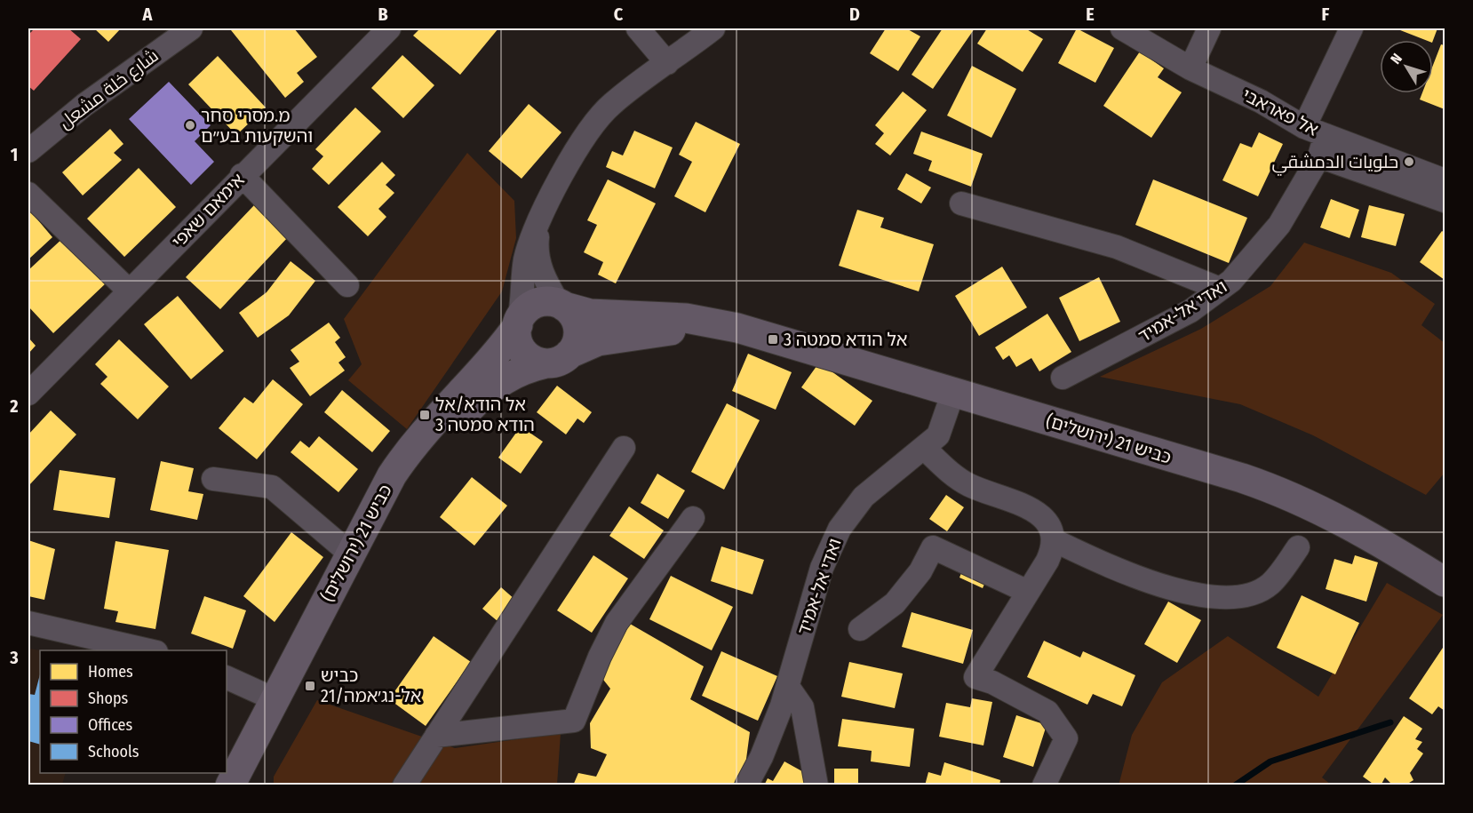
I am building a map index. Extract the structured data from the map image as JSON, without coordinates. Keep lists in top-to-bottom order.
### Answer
{
  "streets": {
    "main road": ["כביש 21 (ירושלים)"],
    "street": [
      "شارع خلة مشعل",
      "אל פאראבי",
      "אימאם שאפי",
      "ואדי אל-אמיד"
    ]
  },
  "crossings": [
    ["אל פאראבי", "ואדי אל-אמיד"],
    ["ואדי אל-אמיד", "כביש 21 (ירושלים)"]
  ],
  "places": {
    "other": ["מ.מסרי סחר והשקעות בע״ם", "حلويات الدمشقي"],
    "transit": ["אל הודא סמטה 3", "אל הודא/אל הודא סמטה 3", "כביש 21/אל-נג׳אמה"]
  },
  "legend": [
    "Homes",
    "Shops",
    "Offices",
    "Schools"
  ],
  "north": "top left",
  "grid": {
    "columns": [
      "A",
      "B",
      "C",
      "D",
      "E",
      "F"
    ],
    "rows": ["1", "2", "3"]
  }
}
